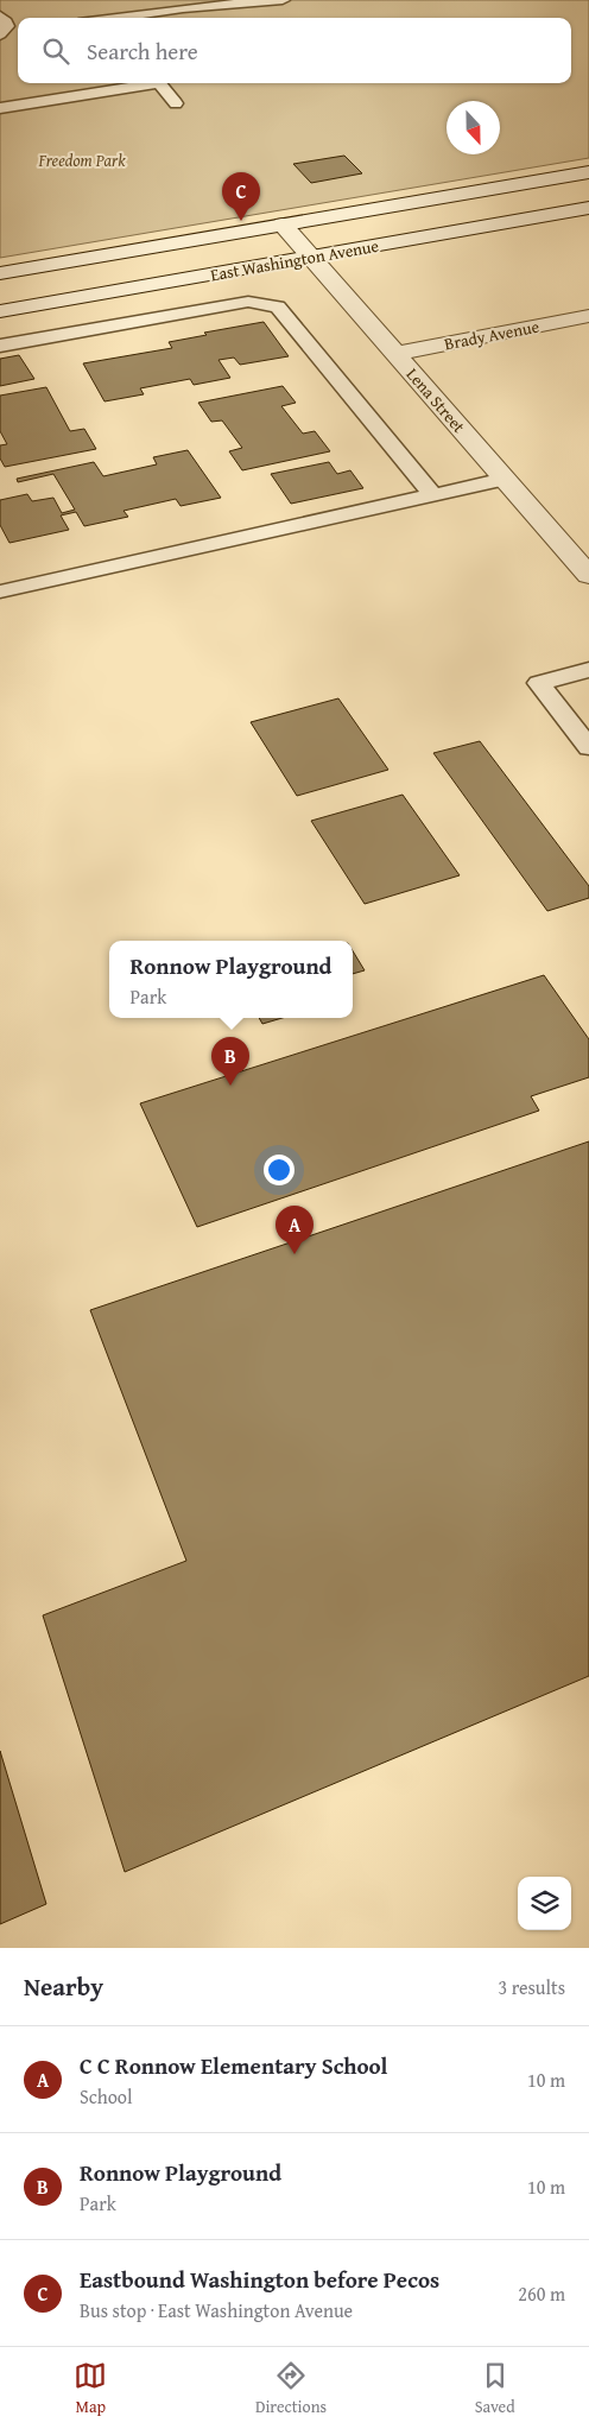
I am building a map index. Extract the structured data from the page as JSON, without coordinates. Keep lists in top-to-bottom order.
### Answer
{
  "streets": {
    "main road": ["East Washington Avenue", "Brady Avenue", "Lena Street"]
  },
  "crossings": [
    ["East Washington Avenue", "Lena Street"],
    ["Brady Avenue", "Lena Street"]
  ],
  "parks": ["Freedom Park"],
  "north": "bottom",
  "page": {
    "search": "Search here",
    "pins": ["C", "B", "A"],
    "popup": ["Ronnow Playground", "Park"],
    "heading": ["Nearby", "3 results"],
    "list": [
      {
        "mark": "A",
        "name": "C C Ronnow Elementary School",
        "note": "School",
        "value": "10 m"
      },
      {
        "mark": "B",
        "name": "Ronnow Playground",
        "note": "Park",
        "value": "10 m"
      },
      {
        "mark": "C",
        "name": "Eastbound Washington before Pecos",
        "note": "Bus stop · East Washington Avenue",
        "value": "260 m"
      }
    ],
    "nav": ["Map", "Directions", "Saved"]
  }
}
